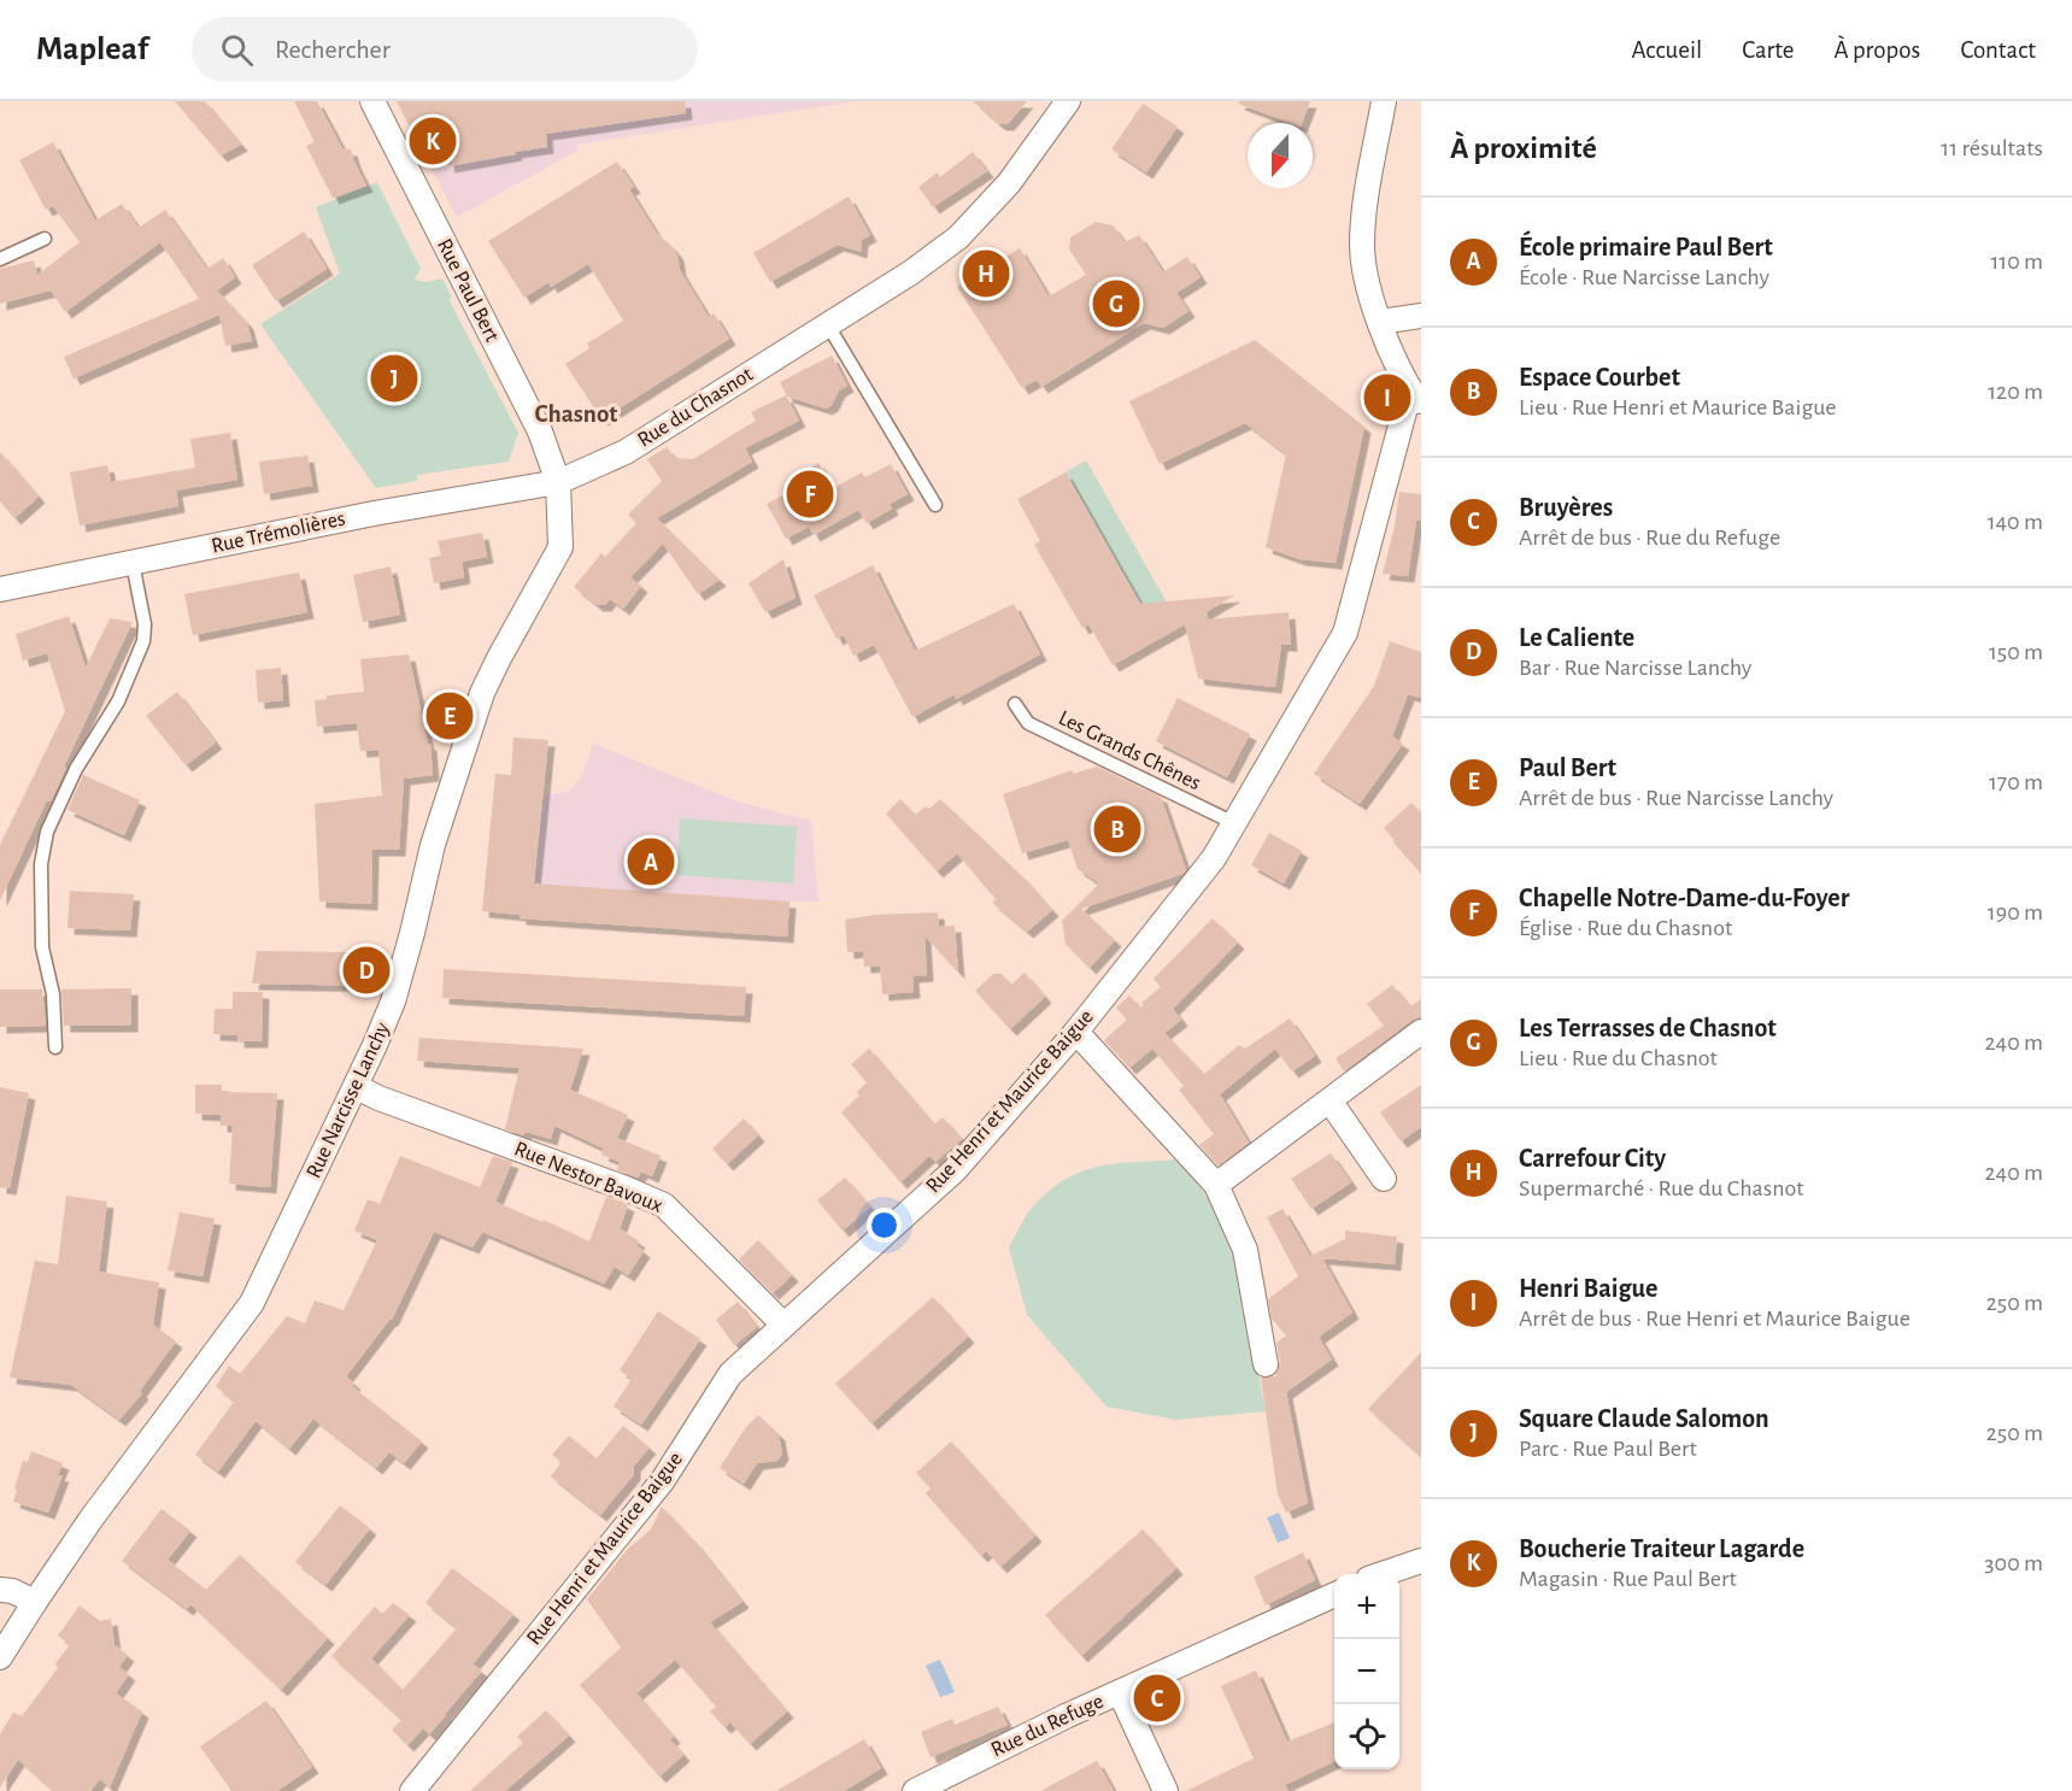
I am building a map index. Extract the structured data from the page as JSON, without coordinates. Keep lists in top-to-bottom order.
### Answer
{
  "streets": {
    "street": [
      "Rue Paul Bert",
      "Rue du Chasnot",
      "Rue Trémolières",
      "Rue Narcisse Lanchy",
      "Rue Henri et Maurice Baigue",
      "Rue Nestor Bavoux",
      "Rue du Refuge"
    ],
    "lane": ["Les Grands Chênes"]
  },
  "crossings": [
    ["Rue Paul Bert", "Rue du Chasnot"],
    ["Rue Paul Bert", "Rue Trémolières"],
    ["Rue Paul Bert", "Rue Narcisse Lanchy"],
    ["Rue du Chasnot", "Rue Trémolières"],
    ["Rue du Chasnot", "Rue Narcisse Lanchy"],
    ["Rue Trémolières", "Rue Narcisse Lanchy"],
    ["Les Grands Chênes", "Rue Henri et Maurice Baigue"],
    ["Rue Narcisse Lanchy", "Rue Nestor Bavoux"],
    ["Rue Henri et Maurice Baigue", "Rue Nestor Bavoux"]
  ],
  "districts": ["Chasnot"],
  "north": "bottom",
  "page": {
    "header": "Mapleaf",
    "search": "Rechercher",
    "nav": [
      "Accueil",
      "Carte",
      "À propos",
      "Contact"
    ],
    "heading": ["À proximité", "11 résultats"],
    "pins": [
      "K",
      "H",
      "G",
      "J",
      "I",
      "F",
      "E",
      "B",
      "A",
      "D",
      "C"
    ],
    "list": [
      {
        "mark": "A",
        "name": "École primaire Paul Bert",
        "note": "École · Rue Narcisse Lanchy",
        "value": "110 m"
      },
      {
        "mark": "B",
        "name": "Espace Courbet",
        "note": "Lieu · Rue Henri et Maurice Baigue",
        "value": "120 m"
      },
      {
        "mark": "C",
        "name": "Bruyères",
        "note": "Arrêt de bus · Rue du Refuge",
        "value": "140 m"
      },
      {
        "mark": "D",
        "name": "Le Caliente",
        "note": "Bar · Rue Narcisse Lanchy",
        "value": "150 m"
      },
      {
        "mark": "E",
        "name": "Paul Bert",
        "note": "Arrêt de bus · Rue Narcisse Lanchy",
        "value": "170 m"
      },
      {
        "mark": "F",
        "name": "Chapelle Notre-Dame-du-Foyer",
        "note": "Église · Rue du Chasnot",
        "value": "190 m"
      },
      {
        "mark": "G",
        "name": "Les Terrasses de Chasnot",
        "note": "Lieu · Rue du Chasnot",
        "value": "240 m"
      },
      {
        "mark": "H",
        "name": "Carrefour City",
        "note": "Supermarché · Rue du Chasnot",
        "value": "240 m"
      },
      {
        "mark": "I",
        "name": "Henri Baigue",
        "note": "Arrêt de bus · Rue Henri et Maurice Baigue",
        "value": "250 m"
      },
      {
        "mark": "J",
        "name": "Square Claude Salomon",
        "note": "Parc · Rue Paul Bert",
        "value": "250 m"
      },
      {
        "mark": "K",
        "name": "Boucherie Traiteur Lagarde",
        "note": "Magasin · Rue Paul Bert",
        "value": "300 m"
      }
    ],
    "map_buttons": ["+", "−"]
  }
}
